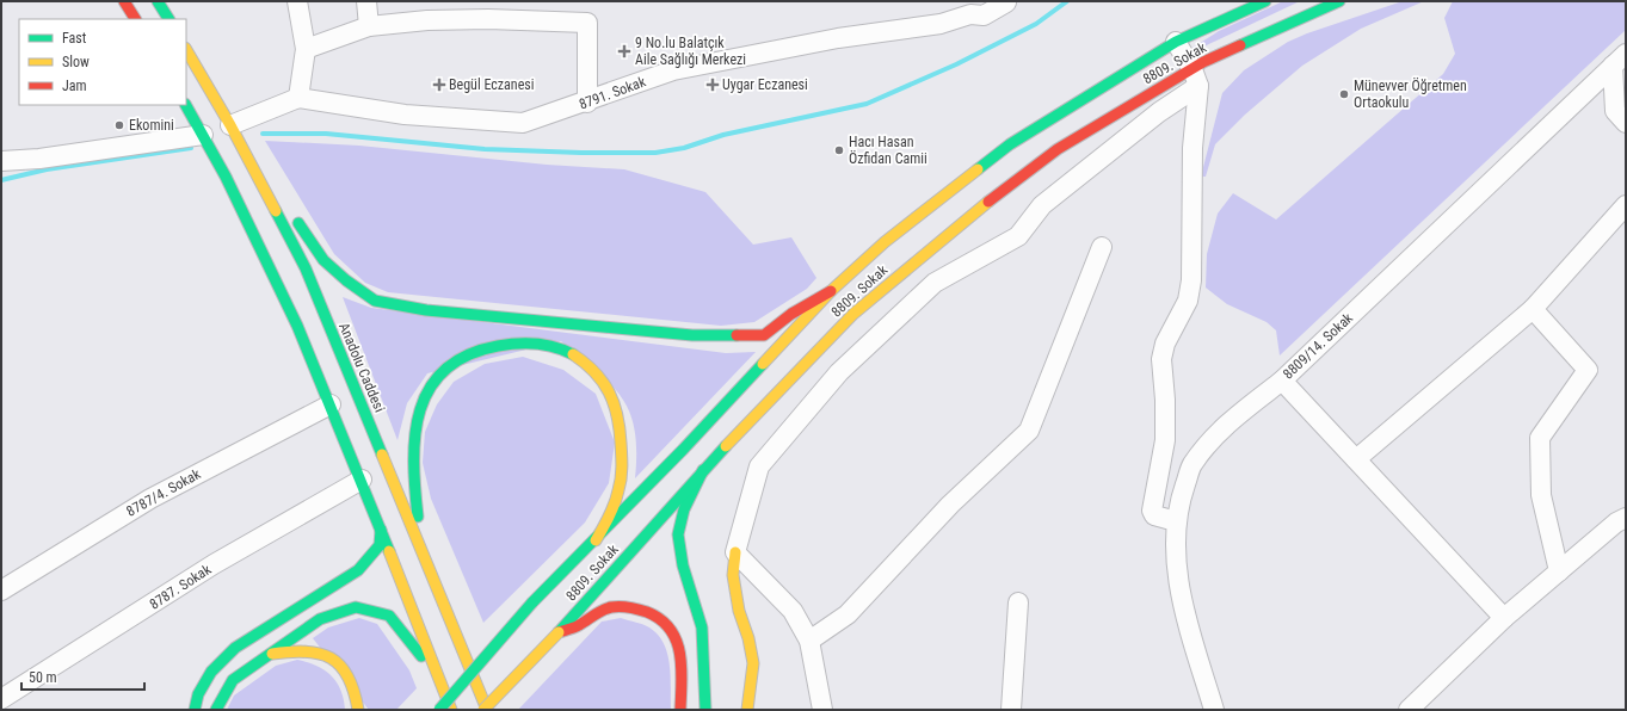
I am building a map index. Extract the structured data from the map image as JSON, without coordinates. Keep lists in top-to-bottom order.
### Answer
{
  "streets": {
    "main road": ["8809. Sokak", "Anadolu Caddesi"],
    "street": [
      "8791. Sokak",
      "8809/14. Sokak",
      "8787/4. Sokak",
      "8787. Sokak"
    ]
  },
  "places": {
    "health": ["9 No.lu Balatçık Aile Sağlığı Merkezi", "Begül Eczanesi", "Uygar Eczanesi"],
    "other": ["Münevver Öğretmen Ortaokulu", "Ekomini", "Hacı Hasan Özfidan Camii"]
  },
  "legend": ["Fast", "Slow", "Jam"],
  "scale_bar": "50 m"
}
